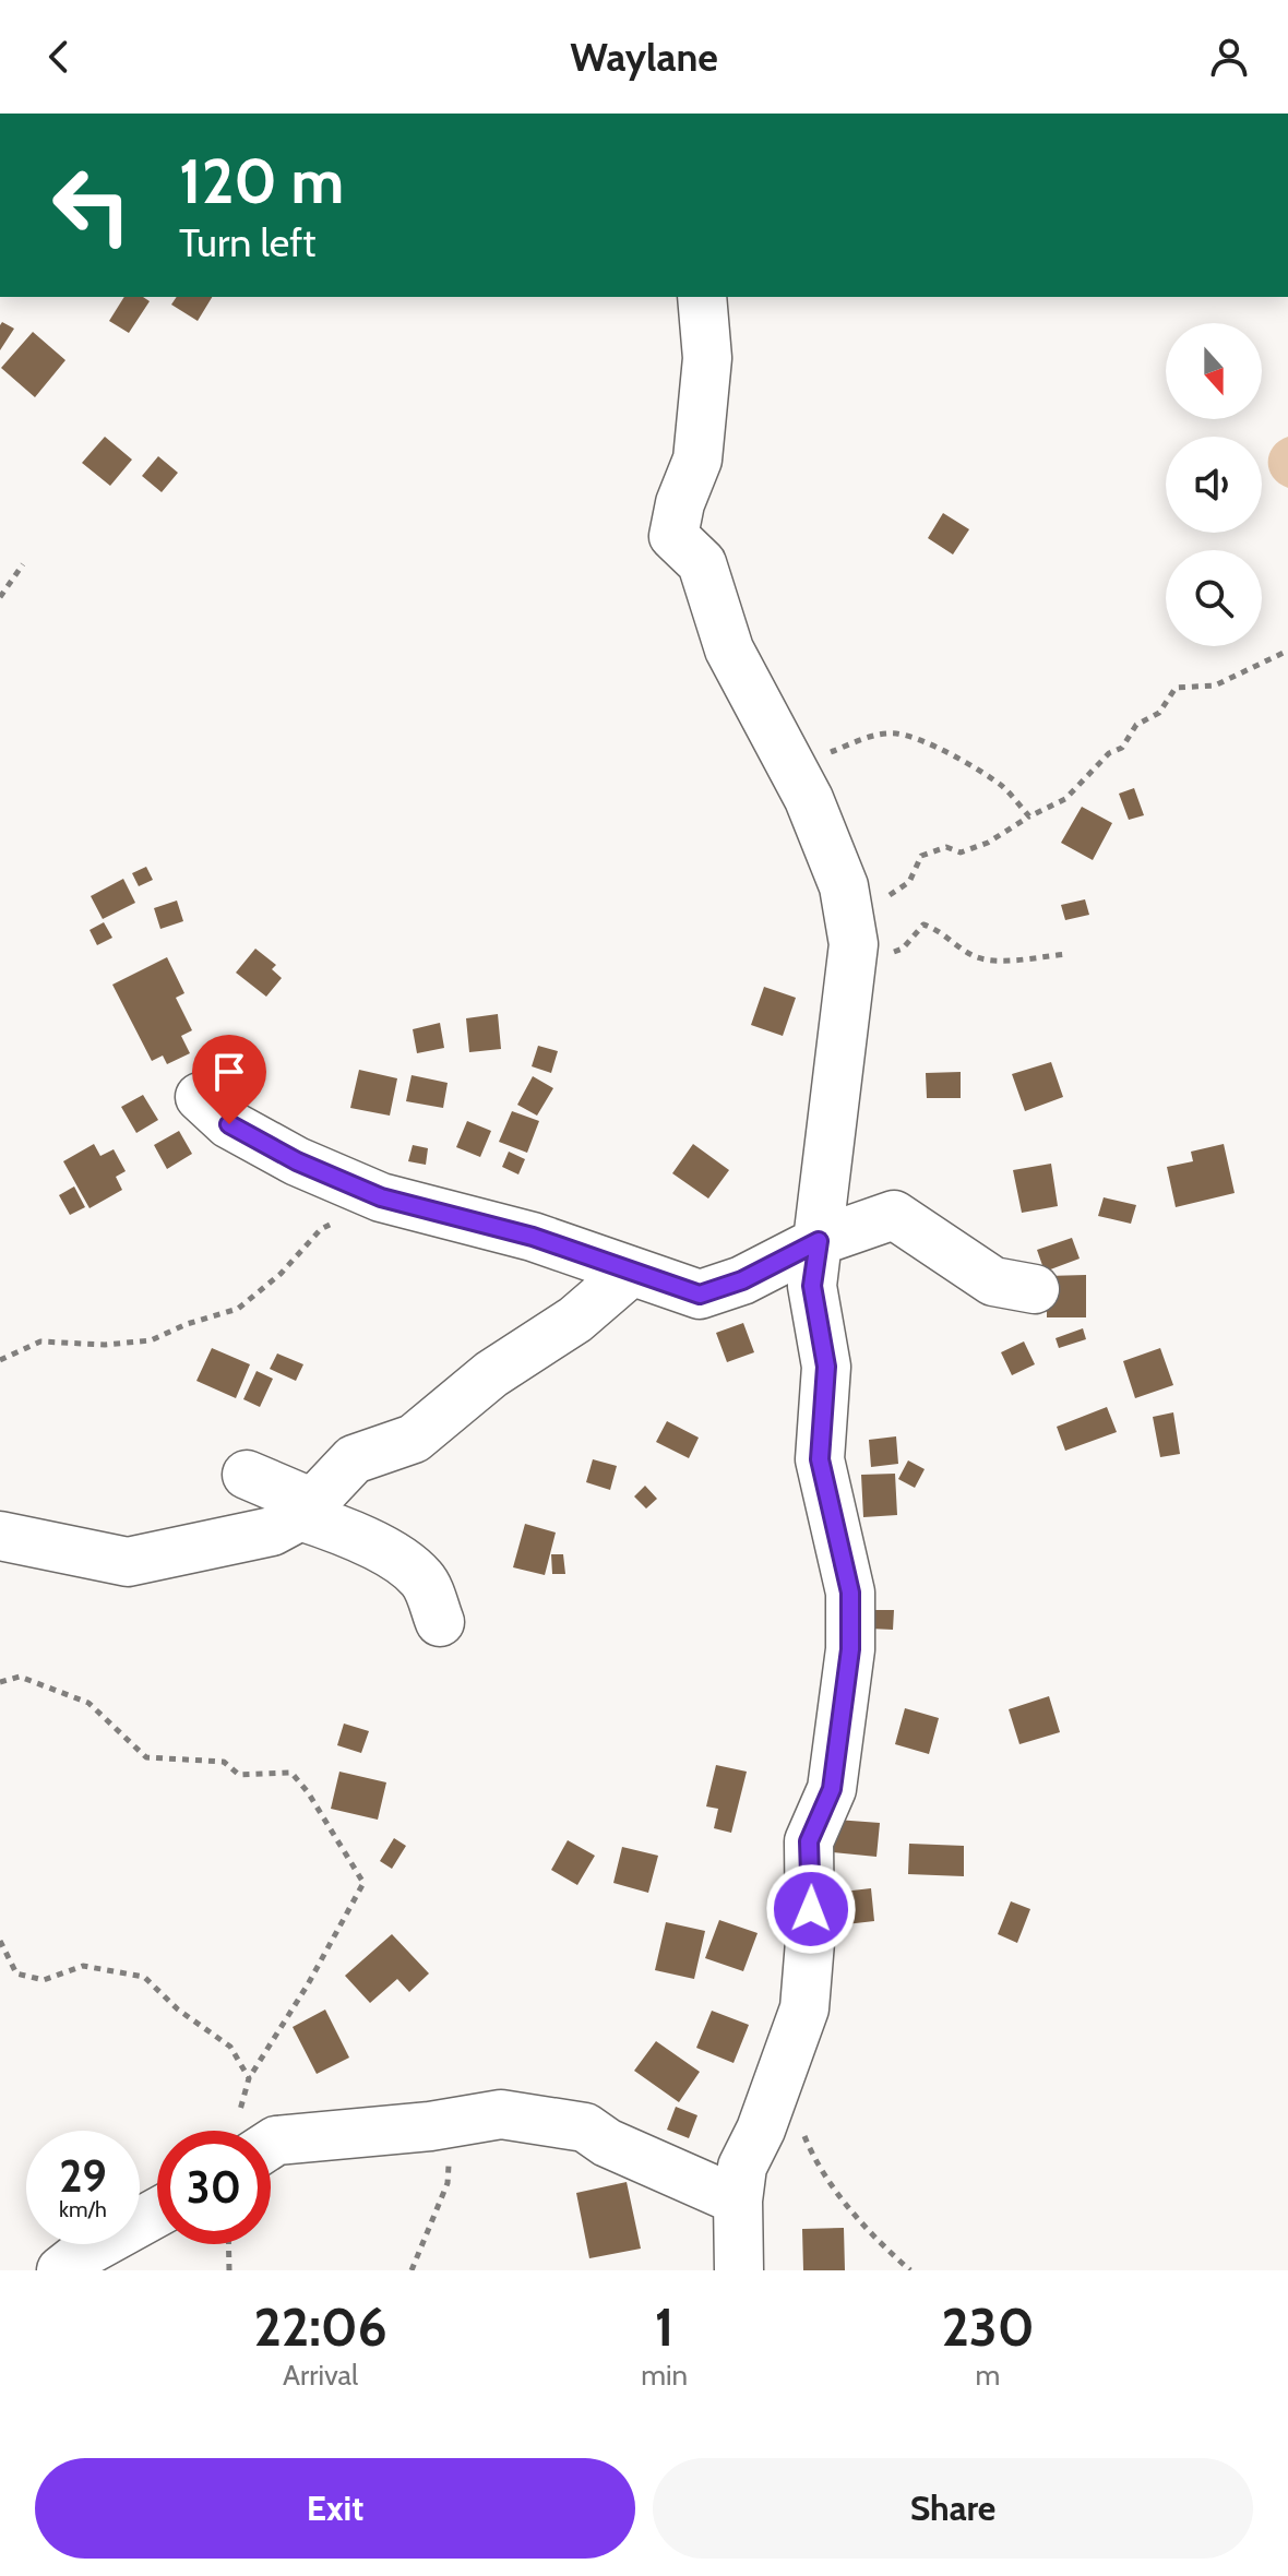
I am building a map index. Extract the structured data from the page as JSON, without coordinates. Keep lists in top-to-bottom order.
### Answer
{
  "north": "bottom",
  "page": {
    "header": "Waylane",
    "turn": ["120 m", "Turn left"],
    "speed": "29 km/h",
    "limit": "30",
    "eta": [
      "22:06",
      "Arrival",
      "1",
      "min",
      "230",
      "m"
    ],
    "buttons": ["Exit", "Share"]
  }
}
